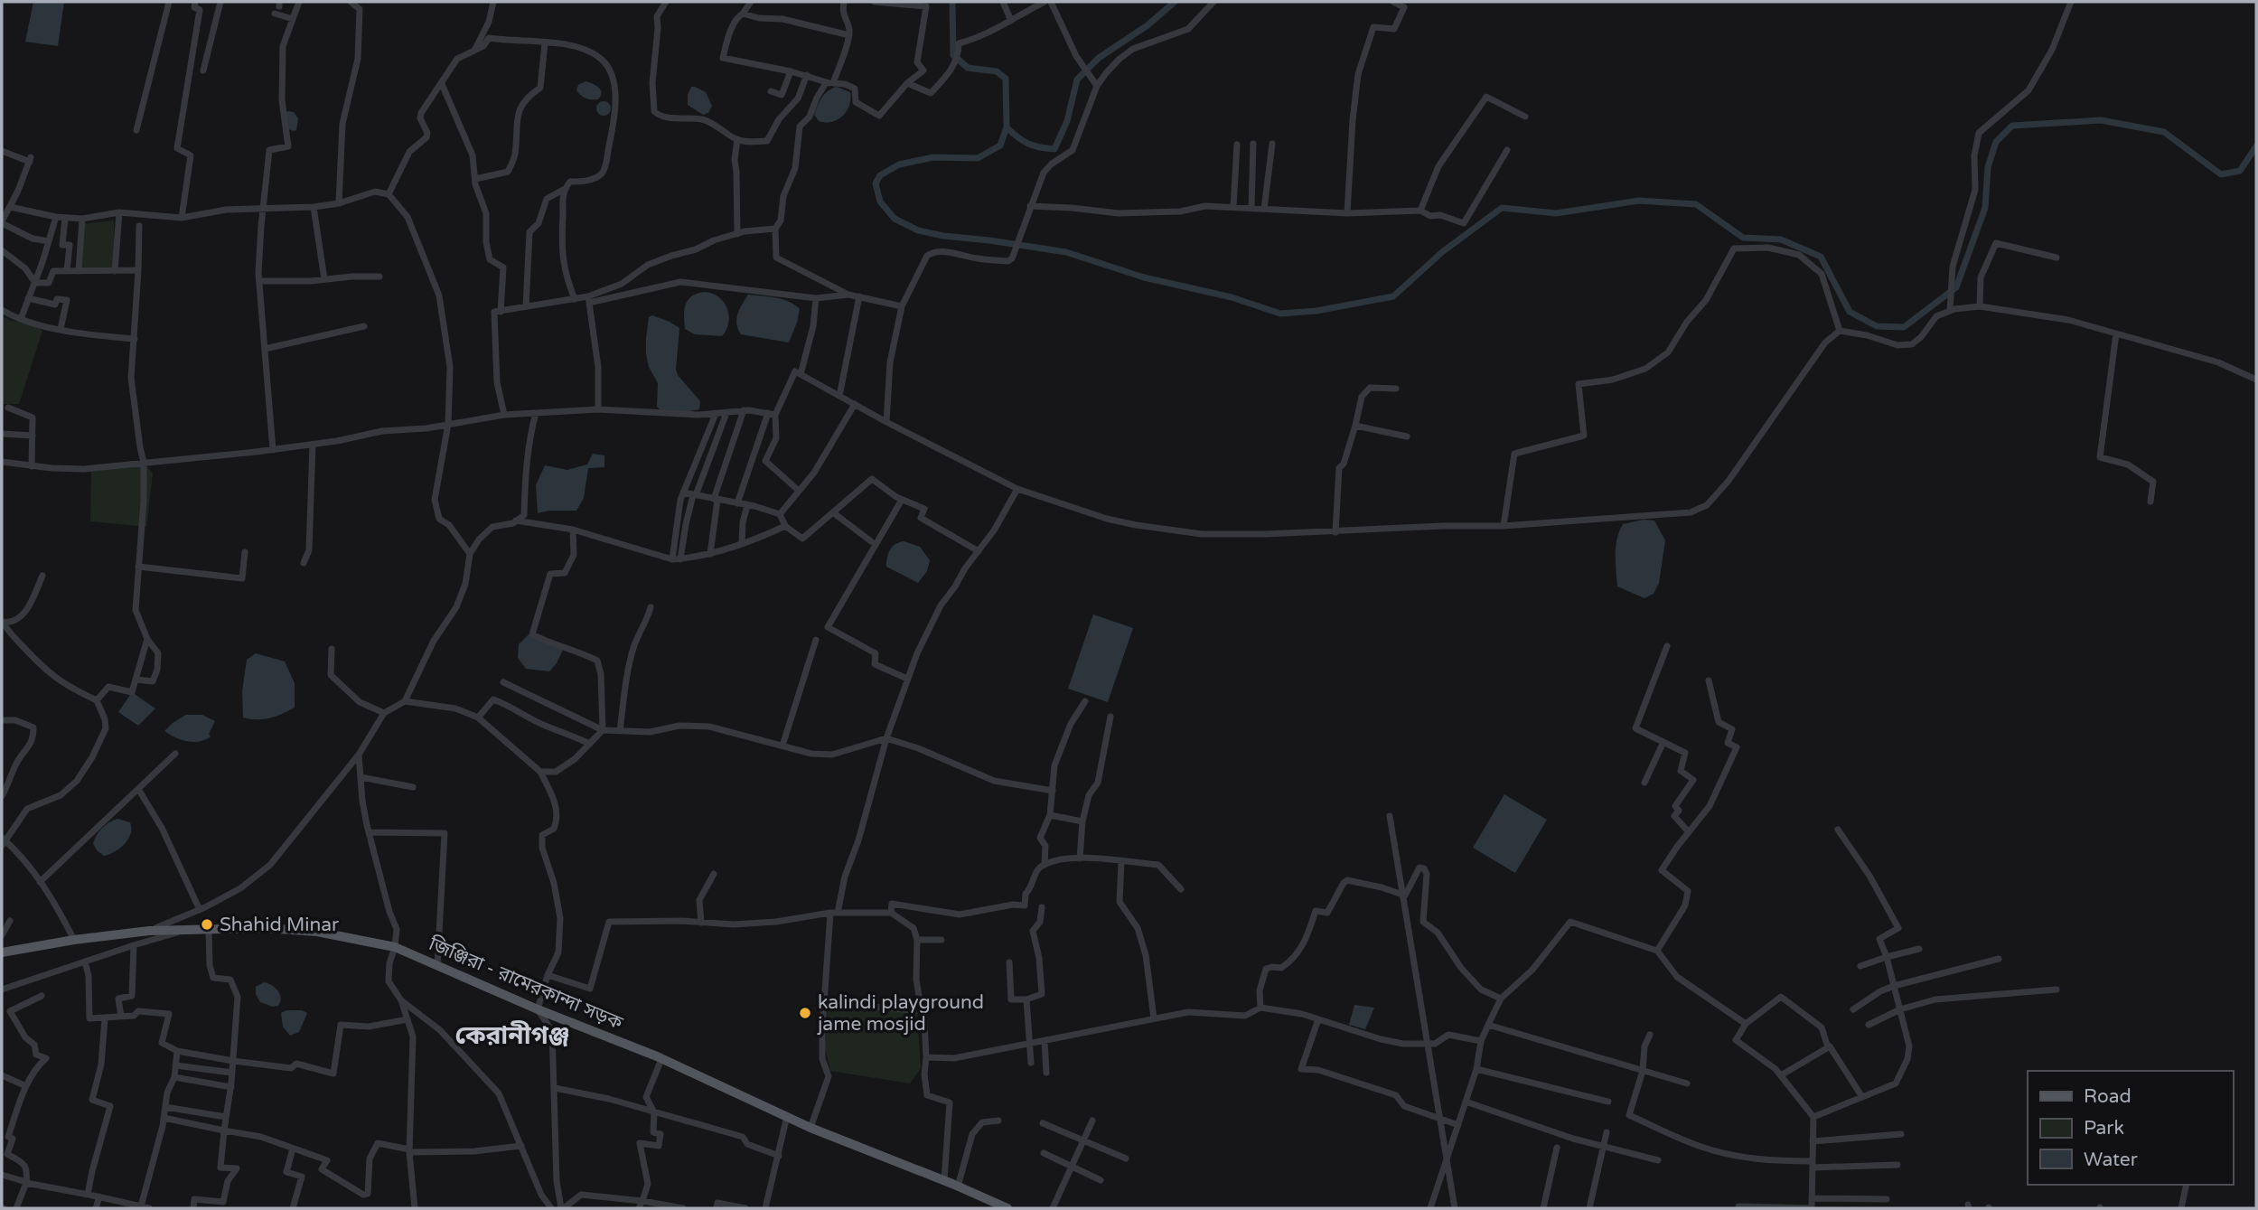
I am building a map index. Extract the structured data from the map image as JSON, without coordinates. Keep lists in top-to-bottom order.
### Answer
{
  "streets": {
    "main road": ["জিঞ্জিরা - রামেরকান্দা সড়ক"]
  },
  "districts": ["কেরানীগঞ্জ"],
  "places": ["Shahid Minar", "kalindi playground jame mosjid"],
  "legend": ["Road", "Park", "Water"]
}
